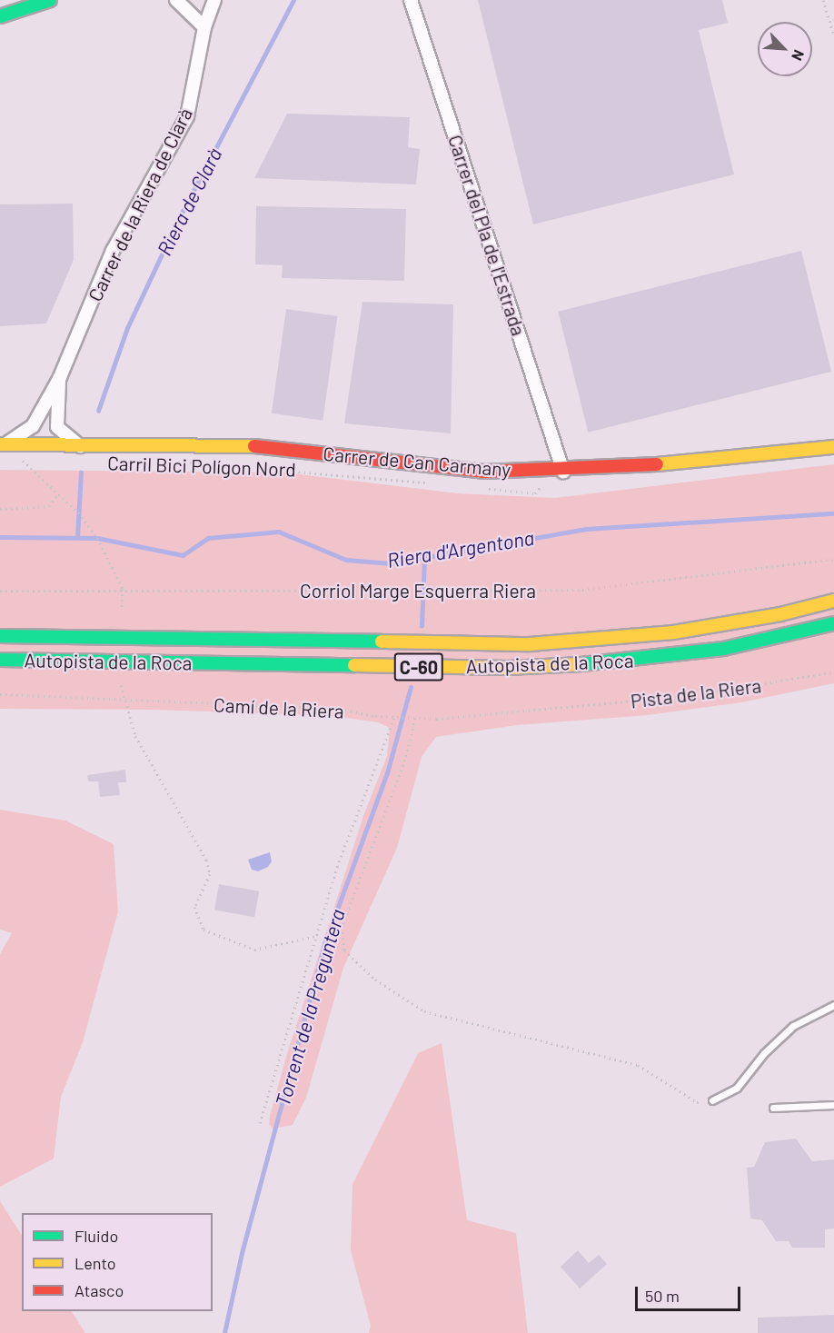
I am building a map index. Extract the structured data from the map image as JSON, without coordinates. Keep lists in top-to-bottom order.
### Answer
{
  "streets": {
    "main road": ["Carrer de Can Carmany", "Autopista de la Roca", "C-60"],
    "street": ["Carrer de la Riera de Clarà", "Carrer del Pla de l'Estrada"],
    "path": [
      "Carril Bici Polígon Nord",
      "Corriol Marge Esquerra Riera",
      "Pista de la Riera",
      "Camí de la Riera"
    ]
  },
  "crossings": [
    ["Carrer de la Riera de Clarà", "Carrer de Can Carmany"],
    ["Carrer del Pla de l'Estrada", "Carrer de Can Carmany"],
    ["Pista de la Riera", "Camí de la Riera"]
  ],
  "water": ["Riera de Clarà", "Riera d'Argentona", "Torrent de la Preguntera"],
  "legend": ["Fluido", "Lento", "Atasco"],
  "scale_bar": "50 m",
  "north": "bottom right"
}
